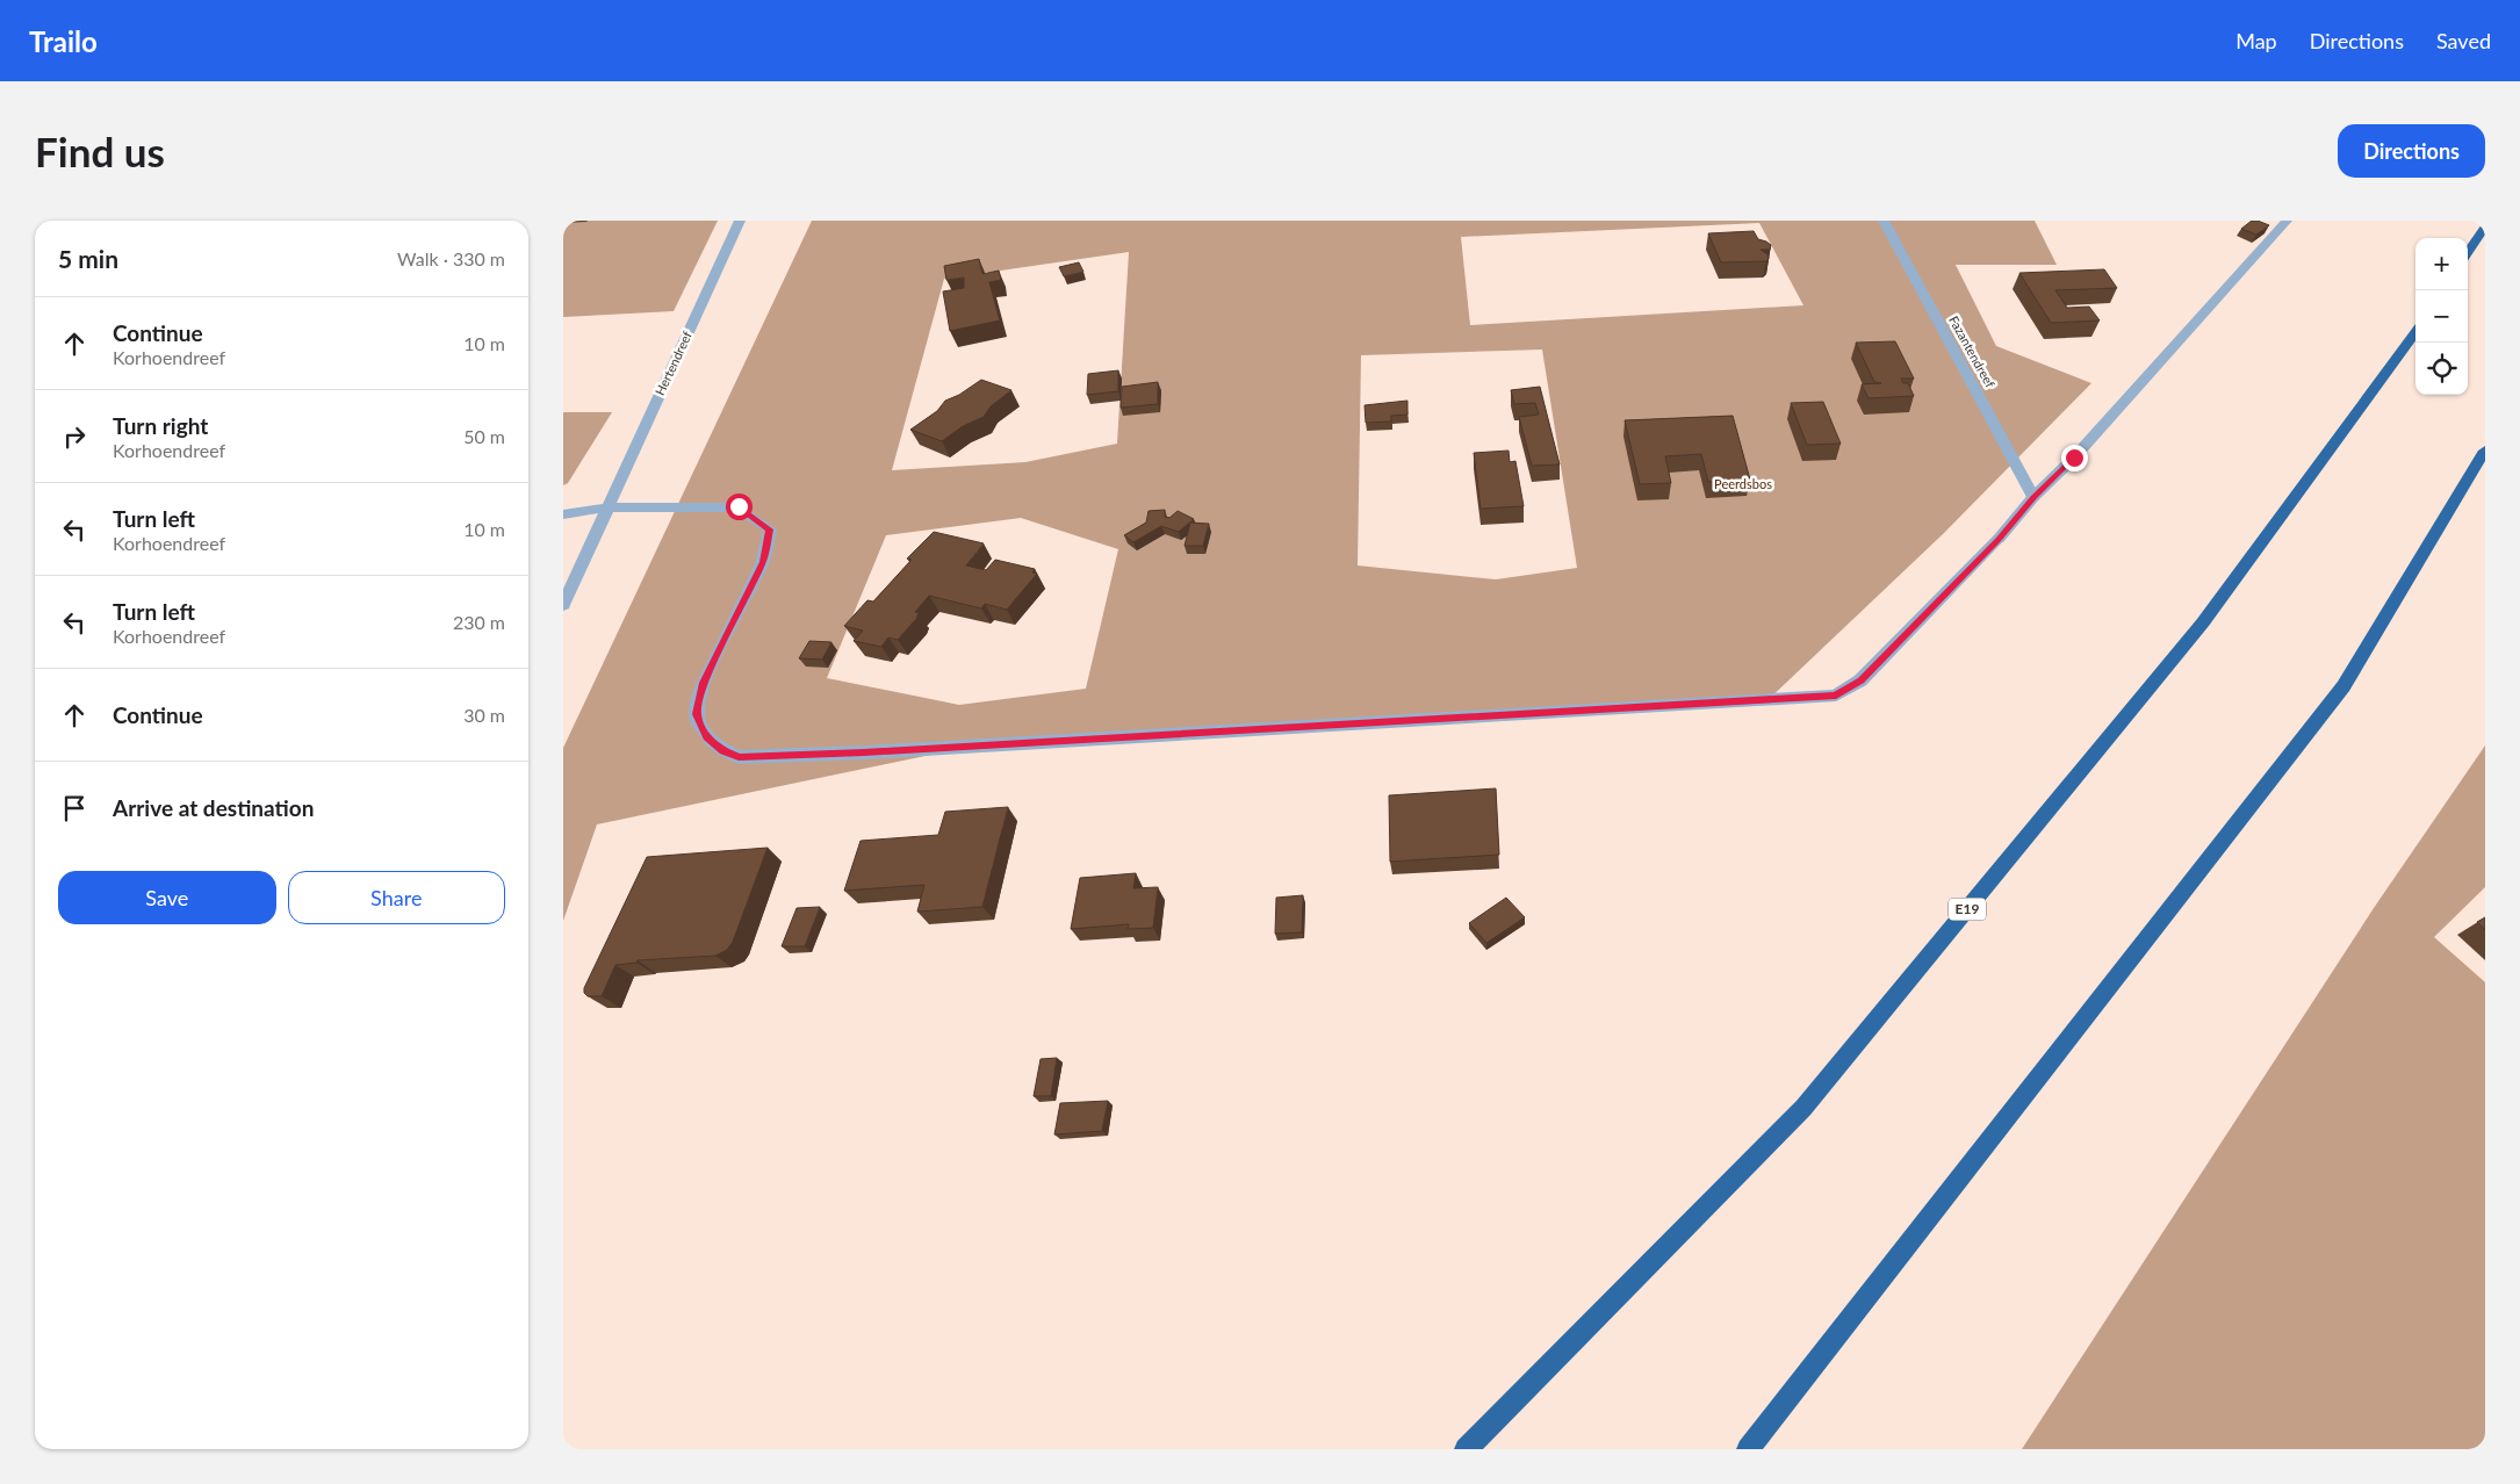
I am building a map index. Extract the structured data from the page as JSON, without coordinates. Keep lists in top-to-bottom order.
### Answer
{
  "streets": {
    "highway": ["E19"],
    "street": ["Fazantendreef", "Hertendreef"]
  },
  "parks": ["Peerdsbos"],
  "page": {
    "header": "Trailo",
    "nav": ["Map", "Directions", "Saved"],
    "buttons": [
      "Directions",
      ["Save", "Share"]
    ],
    "title": "Find us",
    "heading": ["5 min", "Walk · 330 m"],
    "map_buttons": ["+", "−"],
    "list": [
      ["Continue", "Korhoendreef", "10 m"],
      ["Turn right", "Korhoendreef", "50 m"],
      ["Turn left", "Korhoendreef", "10 m"],
      ["Turn left", "Korhoendreef", "230 m"],
      ["Continue", "30 m"],
      "Arrive at destination"
    ]
  }
}
